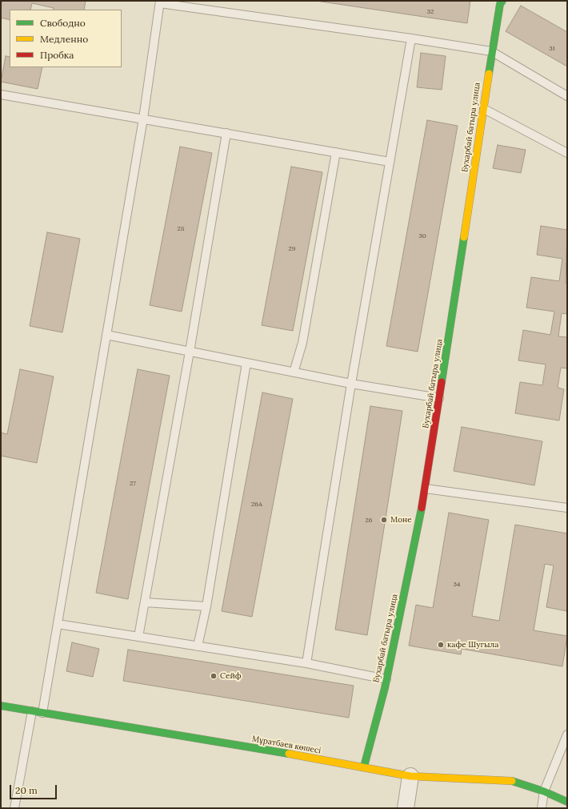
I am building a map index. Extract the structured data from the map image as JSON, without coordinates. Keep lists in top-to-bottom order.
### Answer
{
  "streets": {
    "street": ["Бухарбай батыра улица", "Мұратбаев көшесі"]
  },
  "crossings": [
    ["Бухарбай батыра улица", "Мұратбаев көшесі"]
  ],
  "places": ["Моне", "кафе Шугыла", "Сейф"],
  "house_numbers": [
    "32",
    "31",
    "28",
    "30",
    "29",
    "27",
    "26А",
    "26",
    "34"
  ],
  "legend": ["Свободно", "Медленно", "Пробка"],
  "scale_bar": "20 m"
}
